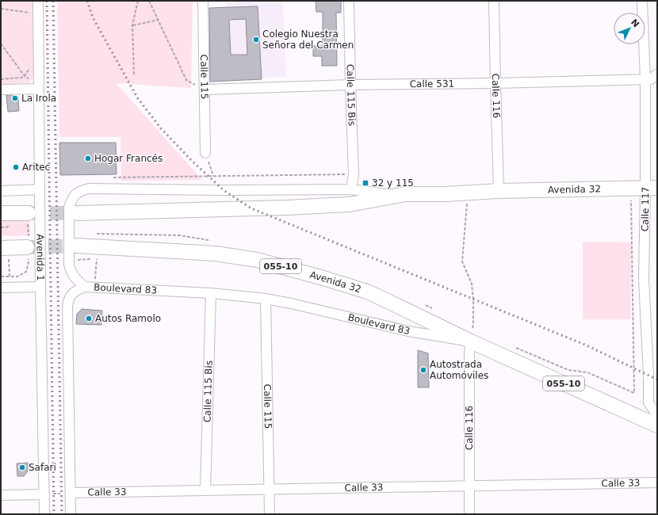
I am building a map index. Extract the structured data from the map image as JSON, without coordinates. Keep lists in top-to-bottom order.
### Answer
{
  "streets": {
    "highway": ["Avenida 32", "055-10", "Boulevard 83"],
    "street": [
      "Calle 115",
      "Calle 531",
      "Calle 115 Bis",
      "Calle 116",
      "Calle 117",
      "Avenida 1",
      "Calle 33"
    ]
  },
  "crossings": [
    ["Calle 115", "Calle 531"],
    ["Calle 115", "Boulevard 83"],
    ["Calle 115", "Calle 33"],
    ["Calle 531", "Calle 115 Bis"],
    ["Calle 531", "Calle 116"],
    ["Calle 531", "Calle 117"],
    ["Calle 115 Bis", "Avenida 32"],
    ["Calle 115 Bis", "Boulevard 83"],
    ["Calle 115 Bis", "Calle 33"],
    ["Calle 116", "Avenida 32"],
    ["Calle 116", "Boulevard 83"],
    ["Calle 116", "Calle 33"],
    ["Avenida 32", "Calle 117"],
    ["Avenida 32", "Boulevard 83"]
  ],
  "places": {
    "other": [
      "Colegio Nuestra Señora del Carmen",
      "La Irola",
      "Hogar Francés",
      "Aritec",
      "Autos Ramolo",
      "Autostrada Automóviles",
      "Safari"
    ],
    "transit": ["32 y 115"]
  },
  "north": "top right"
}
